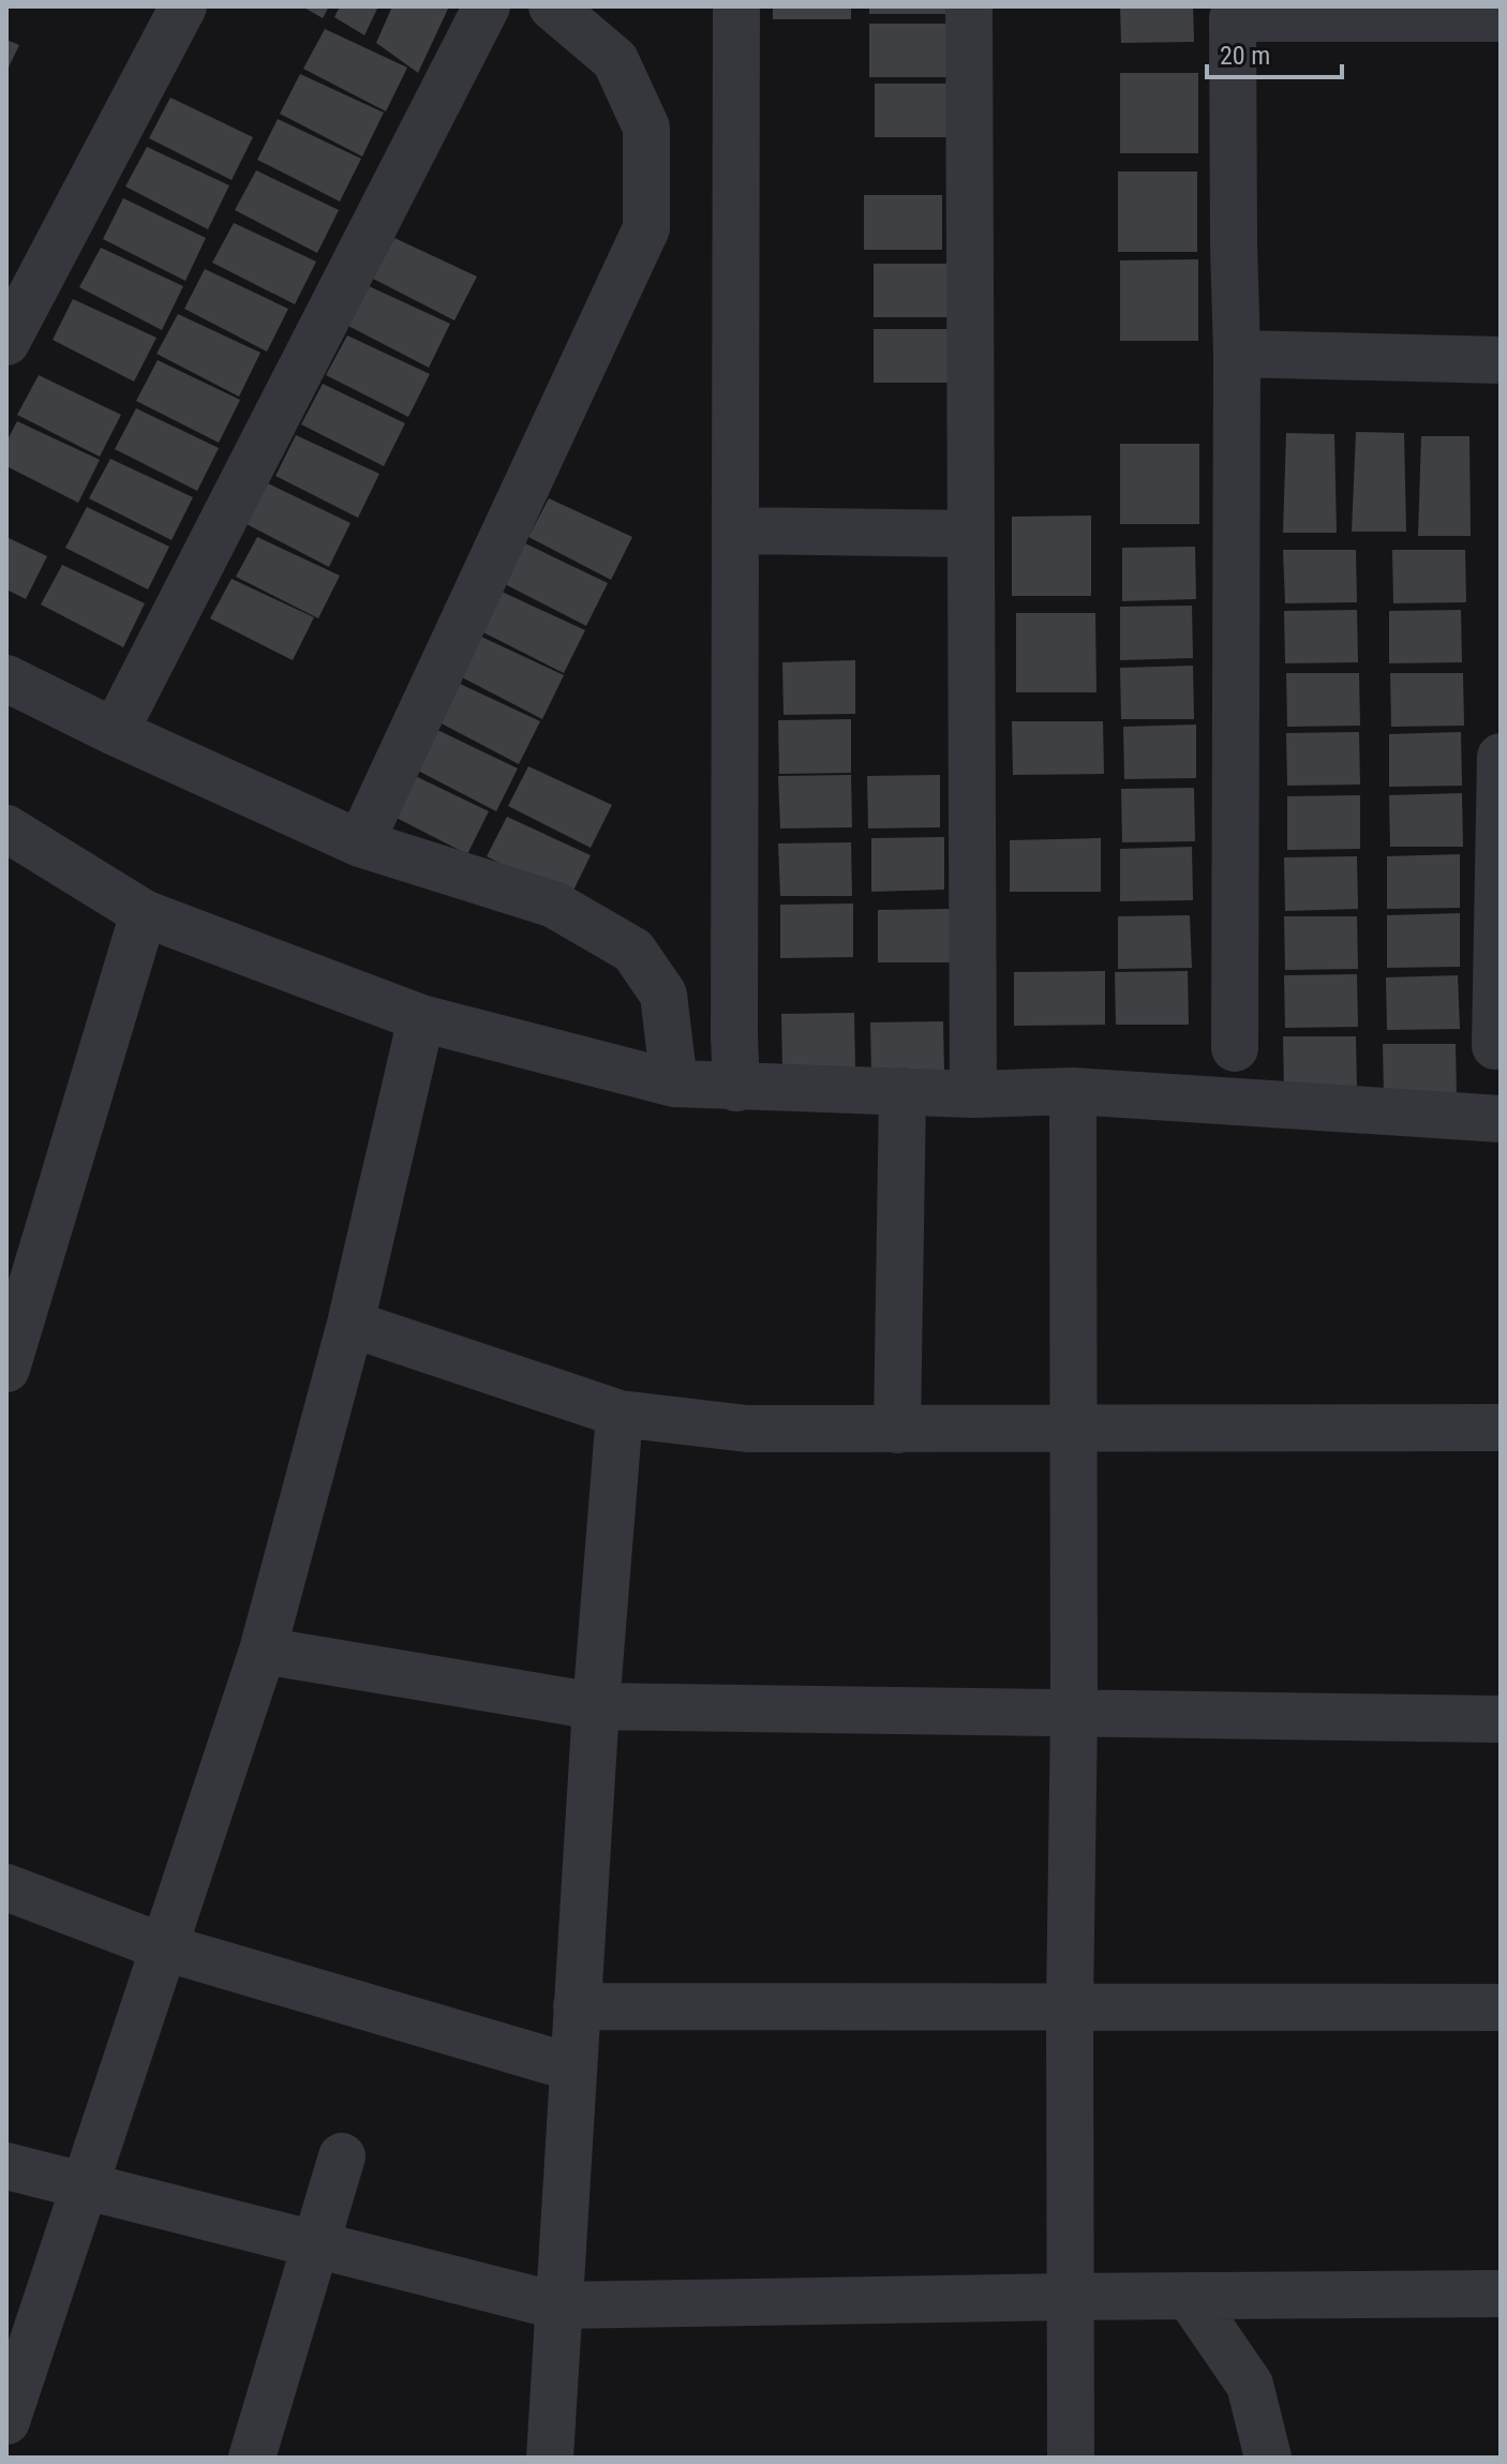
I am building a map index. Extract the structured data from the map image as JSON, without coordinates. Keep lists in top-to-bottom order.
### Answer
{
  "scale_bar": "20 m"
}
